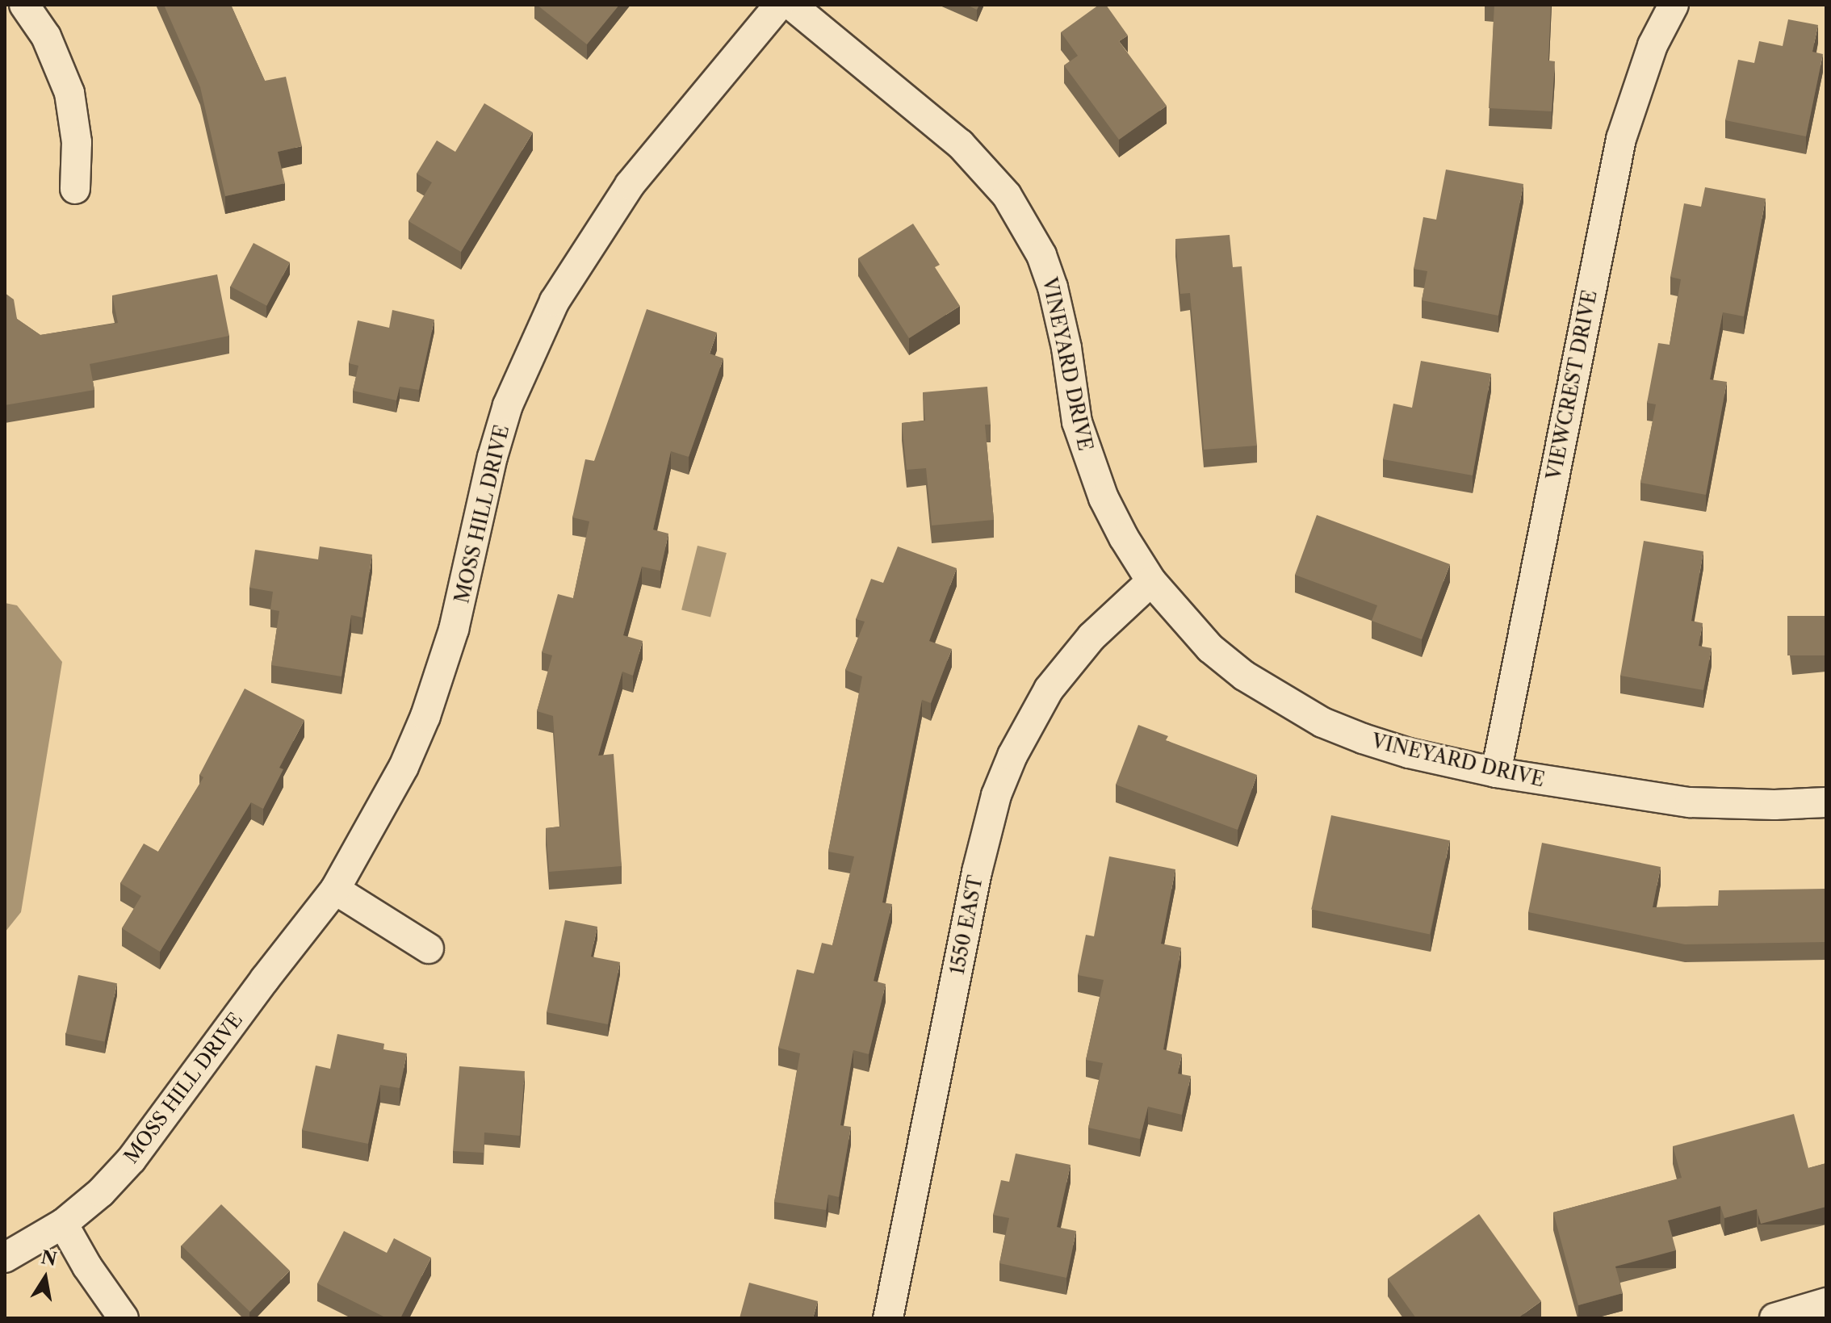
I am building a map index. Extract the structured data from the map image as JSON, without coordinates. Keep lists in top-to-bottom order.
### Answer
{
  "streets": {
    "street": [
      "VINEYARD DRIVE",
      "VIEWCREST DRIVE",
      "MOSS HILL DRIVE",
      "1550 EAST"
    ]
  },
  "crossings": [
    ["VINEYARD DRIVE", "VIEWCREST DRIVE"],
    ["VINEYARD DRIVE", "1550 EAST"]
  ],
  "north": "top"
}
